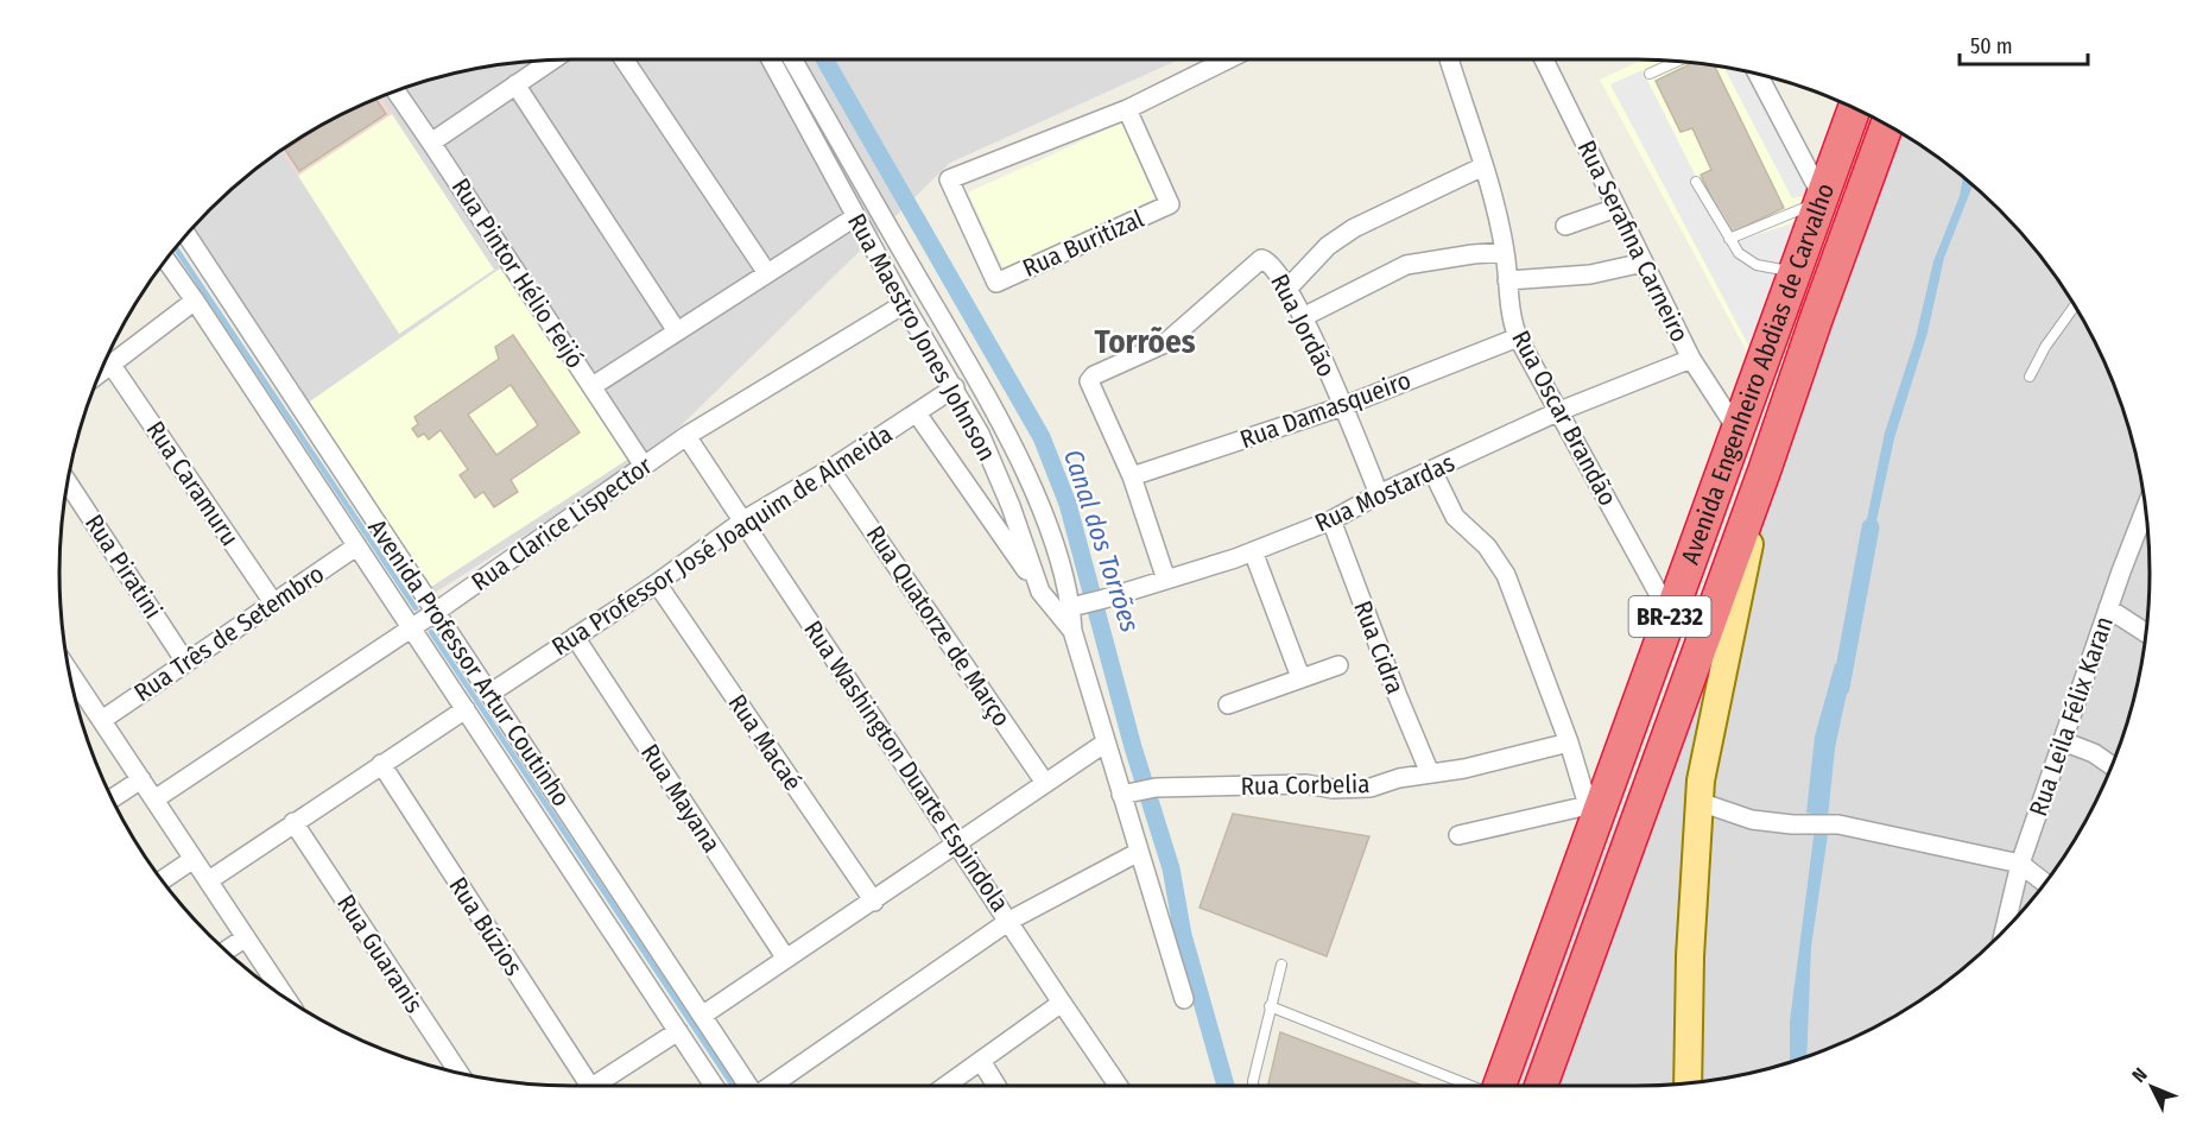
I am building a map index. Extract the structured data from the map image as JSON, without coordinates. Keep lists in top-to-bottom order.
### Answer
{
  "streets": {
    "highway": ["Avenida Engenheiro Abdias de Carvalho", "BR-232"],
    "street": [
      "Rua Serafina Carneiro",
      "Rua Buritizal",
      "Rua Pintor Hélio Feijó",
      "Rua Jordão",
      "Rua Maestro Jones Johnson",
      "Rua Damasqueiro",
      "Rua Oscar Brandão",
      "Rua Caramuru",
      "Rua Mostardas",
      "Rua Clarice Lispector",
      "Rua Professor José Joaquim de Almeida",
      "Rua Piratini",
      "Rua Quatorze de Março",
      "Rua Três de Setembro",
      "Rua Cidra",
      "Avenida Professor Artur Coutinho",
      "Rua Leila Félix Karan",
      "Rua Macaé",
      "Rua Washington Duarte Espindola",
      "Rua Corbelia",
      "Rua Mayana",
      "Rua Búzios",
      "Rua Guaranis"
    ]
  },
  "crossings": [
    ["Rua Serafina Carneiro", "Avenida Engenheiro Abdias de Carvalho"],
    ["Rua Serafina Carneiro", "Rua Mostardas"],
    ["Rua Pintor Hélio Feijó", "Rua Clarice Lispector"],
    ["Rua Jordão", "Rua Damasqueiro"],
    ["Rua Jordão", "Rua Mostardas"],
    ["Rua Maestro Jones Johnson", "Rua Mostardas"],
    ["Rua Maestro Jones Johnson", "Rua Clarice Lispector"],
    ["Rua Maestro Jones Johnson", "Rua Professor José Joaquim de Almeida"],
    ["Rua Maestro Jones Johnson", "Rua Corbelia"],
    ["Avenida Engenheiro Abdias de Carvalho", "Rua Oscar Brandão"],
    ["Rua Damasqueiro", "Rua Oscar Brandão"],
    ["Rua Oscar Brandão", "Rua Mostardas"],
    ["Rua Caramuru", "Rua Três de Setembro"],
    ["Rua Mostardas", "Rua Cidra"],
    ["Rua Clarice Lispector", "Avenida Professor Artur Coutinho"],
    ["Rua Clarice Lispector", "Rua Washington Duarte Espindola"],
    ["Rua Professor José Joaquim de Almeida", "Rua Quatorze de Março"],
    ["Rua Professor José Joaquim de Almeida", "Avenida Professor Artur Coutinho"],
    ["Rua Professor José Joaquim de Almeida", "Rua Macaé"],
    ["Rua Professor José Joaquim de Almeida", "Rua Washington Duarte Espindola"],
    ["Rua Professor José Joaquim de Almeida", "Rua Mayana"],
    ["Rua Piratini", "Rua Três de Setembro"],
    ["Rua Três de Setembro", "Avenida Professor Artur Coutinho"],
    ["Rua Cidra", "Rua Corbelia"]
  ],
  "districts": ["Torrões"],
  "water": ["Canal dos Torrões"],
  "scale_bar": "50 m",
  "north": "top left"
}
